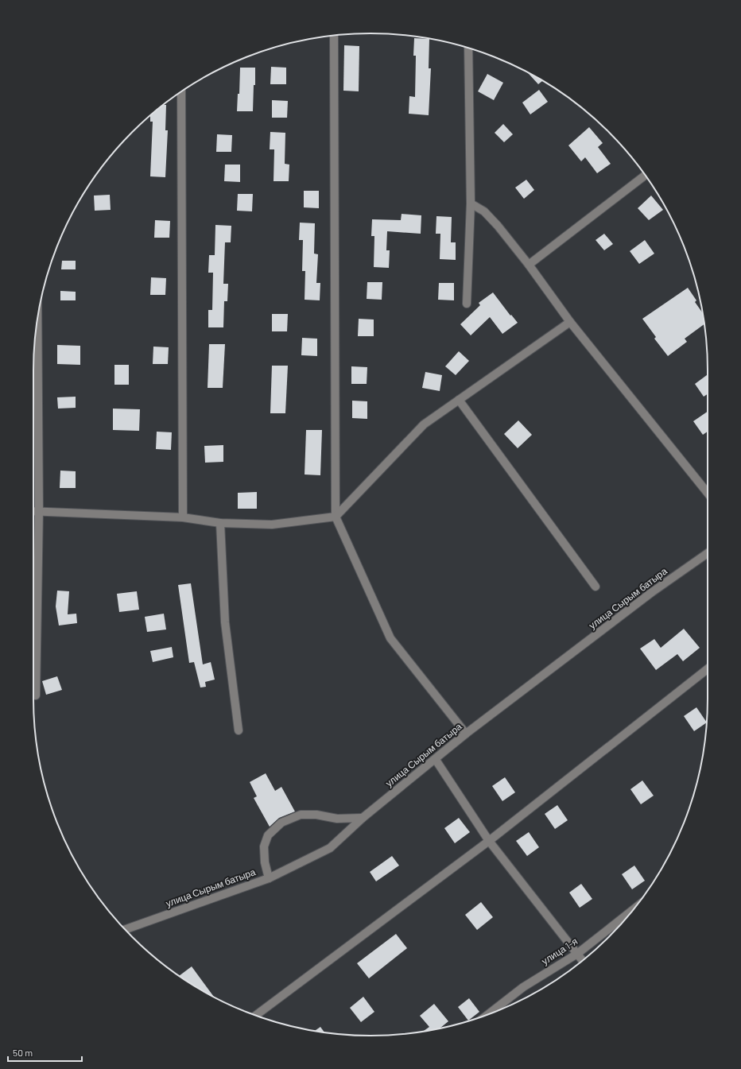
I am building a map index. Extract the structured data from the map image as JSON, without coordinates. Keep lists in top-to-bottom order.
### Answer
{
  "streets": {
    "street": ["улица Сырым батыра", "улица 1-я"]
  },
  "scale_bar": "50 m"
}
